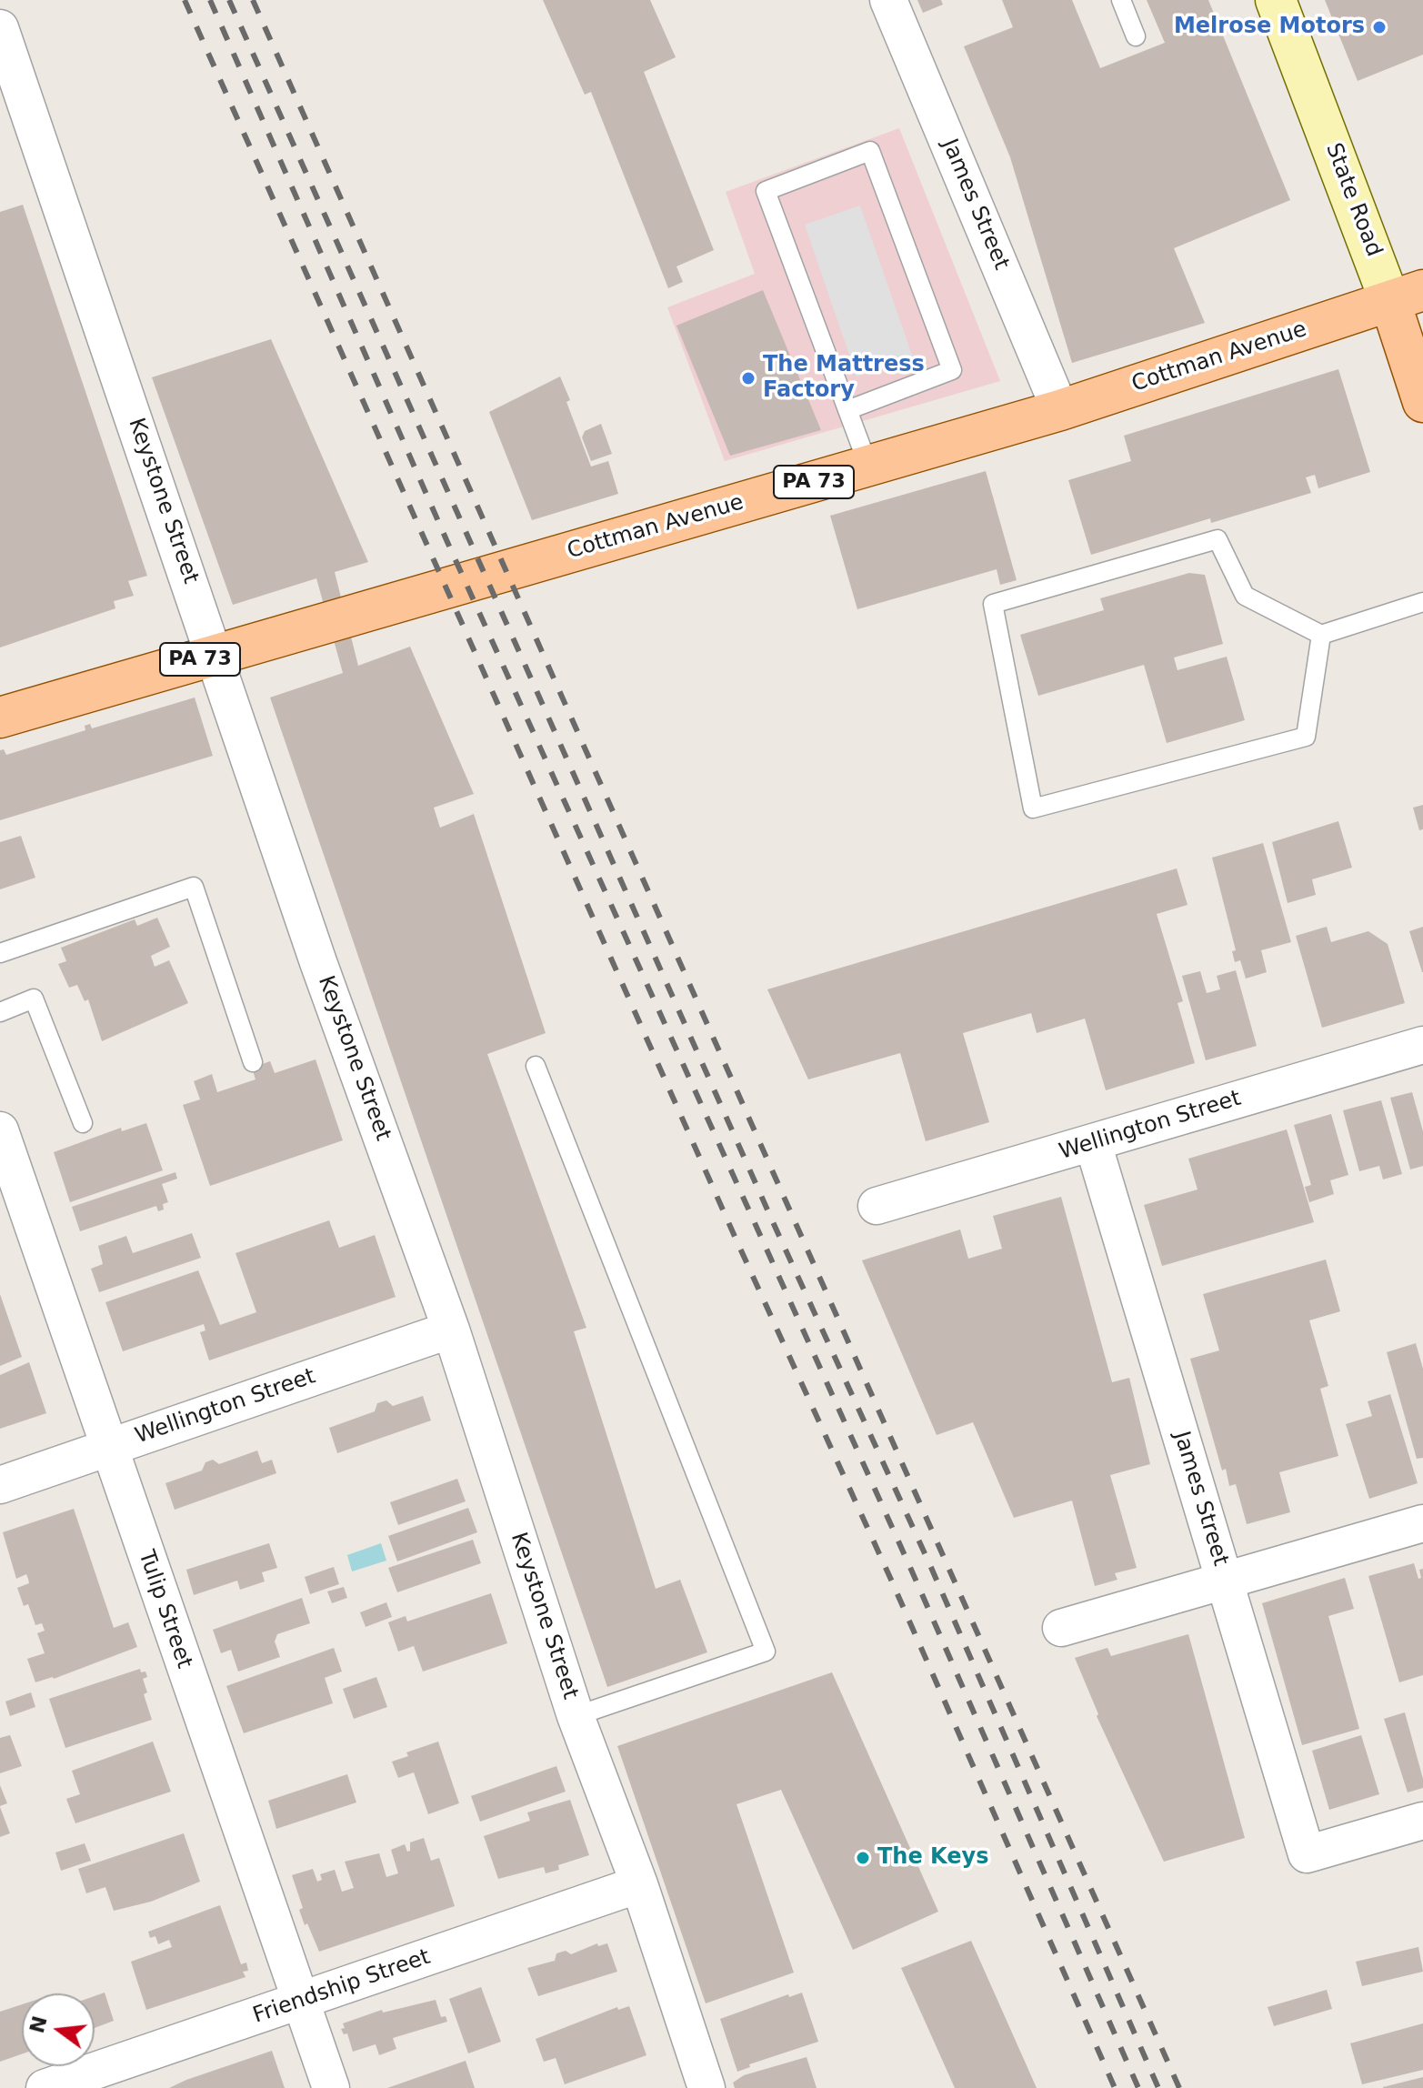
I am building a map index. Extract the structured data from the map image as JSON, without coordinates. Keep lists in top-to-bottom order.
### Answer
{
  "streets": {
    "main road": ["State Road", "Cottman Avenue", "PA 73"],
    "street": [
      "James Street",
      "Keystone Street",
      "Wellington Street",
      "Tulip Street",
      "Friendship Street"
    ]
  },
  "crossings": [
    ["State Road", "Cottman Avenue"],
    ["James Street", "Cottman Avenue"],
    ["James Street", "Wellington Street"],
    ["Cottman Avenue", "Keystone Street"],
    ["Keystone Street", "Wellington Street"],
    ["Keystone Street", "Friendship Street"],
    ["Wellington Street", "Tulip Street"],
    ["Tulip Street", "Friendship Street"]
  ],
  "places": ["Melrose Motors", "The Mattress Factory", "The Keys"],
  "north": "left"
}
